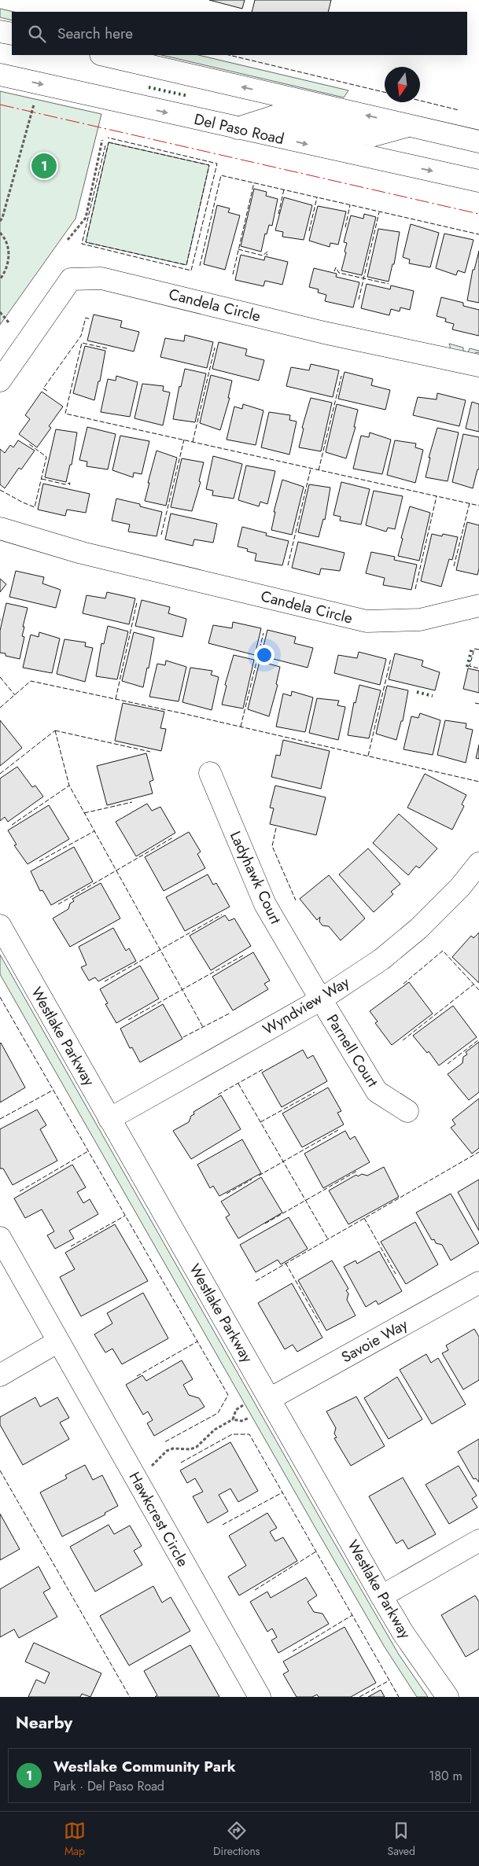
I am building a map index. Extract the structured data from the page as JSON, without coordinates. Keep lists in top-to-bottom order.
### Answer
{
  "streets": {
    "street": [
      "Del Paso Road",
      "Candela Circle",
      "Ladyhawk Court",
      "Wyndview Way",
      "Westlake Parkway",
      "Parnell Court",
      "Savoie Way",
      "Hawkcrest Circle"
    ]
  },
  "crossings": [
    ["Ladyhawk Court", "Wyndview Way"],
    ["Ladyhawk Court", "Parnell Court"],
    ["Wyndview Way", "Westlake Parkway"],
    ["Wyndview Way", "Parnell Court"],
    ["Westlake Parkway", "Savoie Way"]
  ],
  "north": "bottom",
  "page": {
    "search": "Search here",
    "pins": "1",
    "heading": "Nearby",
    "list": [
      {
        "mark": "1",
        "name": "Westlake Community Park",
        "note": "Park · Del Paso Road",
        "value": "180 m"
      }
    ],
    "nav": ["Map", "Directions", "Saved"]
  }
}
